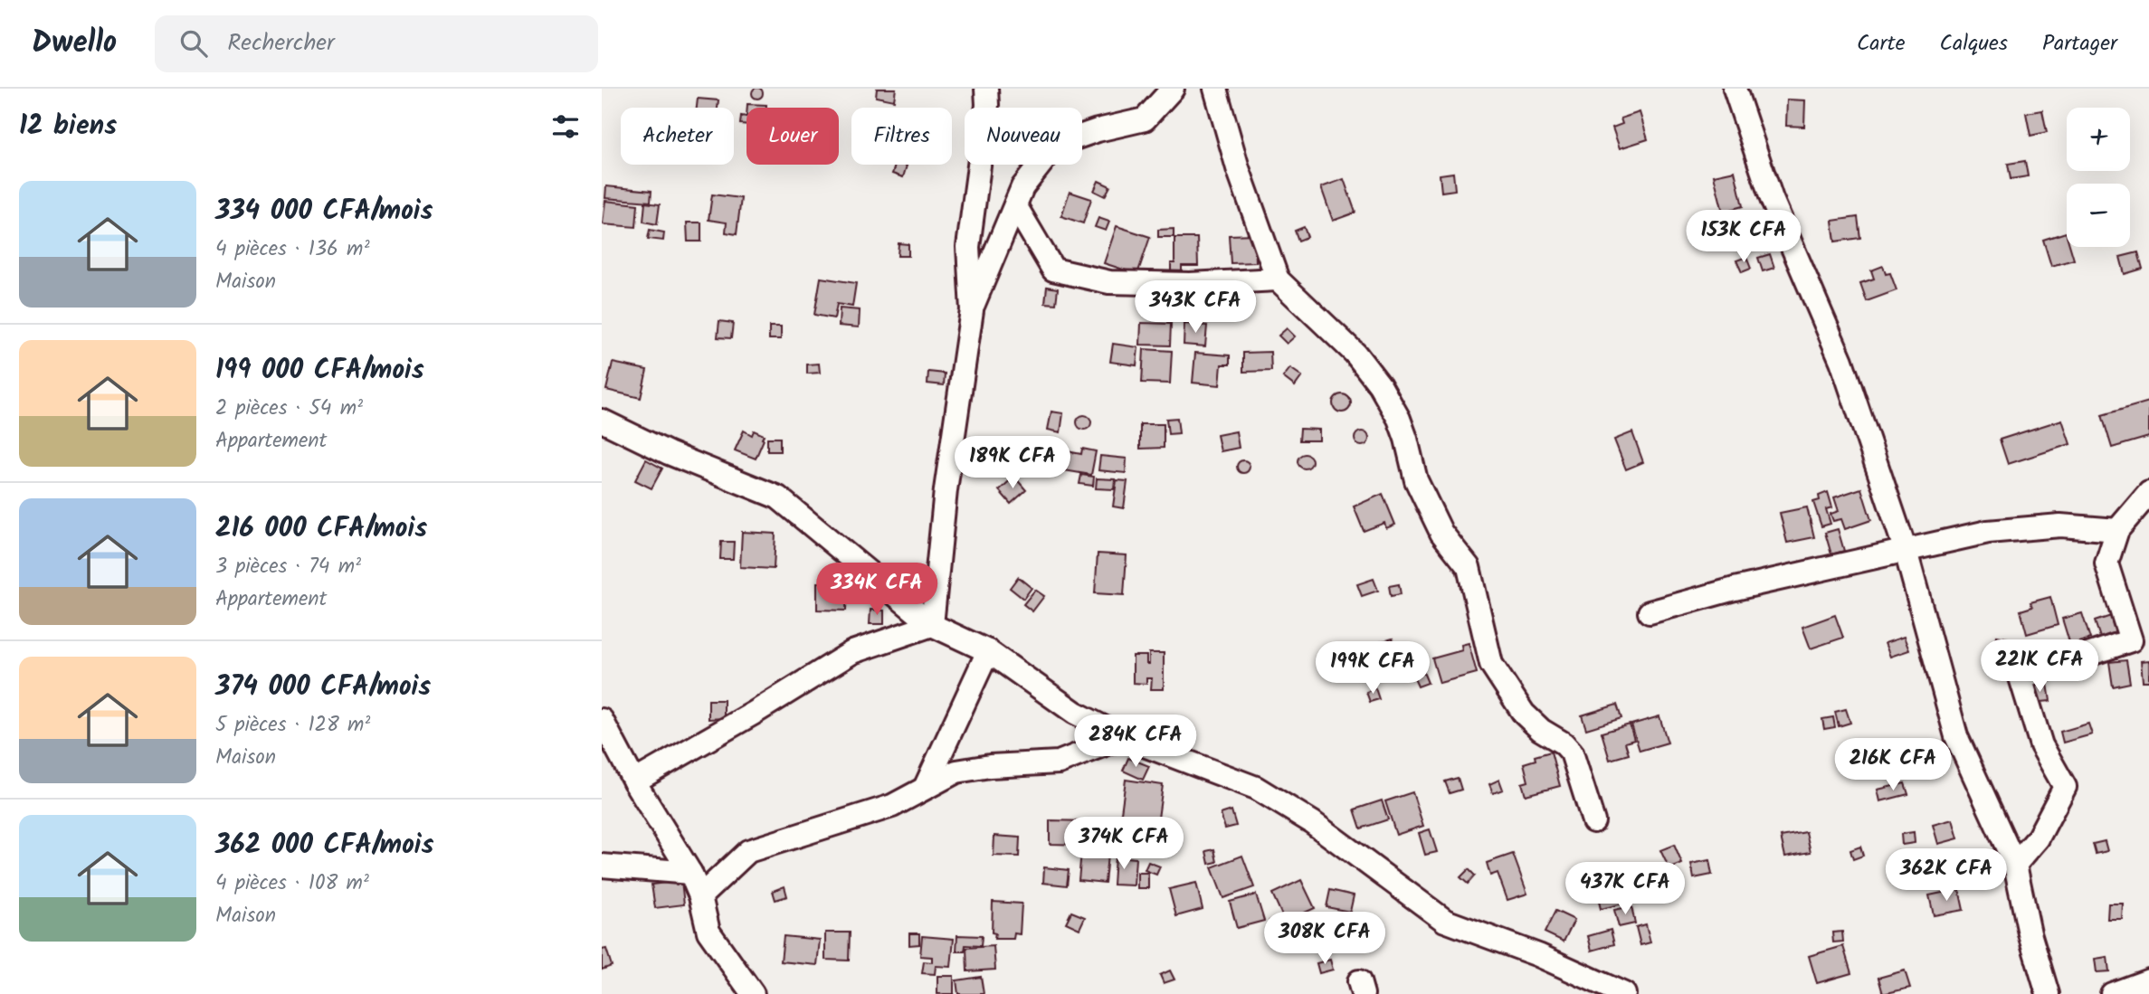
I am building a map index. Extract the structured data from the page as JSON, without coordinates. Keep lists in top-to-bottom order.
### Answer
{
  "page": {
    "header": "Dwello",
    "search": "Rechercher",
    "nav": ["Carte", "Calques", "Partager"],
    "heading": "12 biens",
    "map_buttons": ["+", "−"],
    "chip": [
      "Acheter",
      "Louer",
      "Filtres",
      "Nouveau"
    ],
    "list": [
      {
        "name": "334 000 CFA/mois",
        "note": "4 pièces · 136 m² · Maison"
      },
      {
        "name": "199 000 CFA/mois",
        "note": "2 pièces · 54 m² · Appartement"
      },
      {
        "name": "216 000 CFA/mois",
        "note": "3 pièces · 74 m² · Appartement"
      },
      {
        "name": "374 000 CFA/mois",
        "note": "5 pièces · 128 m² · Maison"
      },
      {
        "name": "362 000 CFA/mois",
        "note": "4 pièces · 108 m² · Maison"
      }
    ],
    "price": [
      "153K CFA",
      "343K CFA",
      "189K CFA",
      "334K CFA",
      "221K CFA",
      "199K CFA",
      "284K CFA",
      "216K CFA",
      "374K CFA",
      "362K CFA",
      "437K CFA",
      "308K CFA"
    ]
  }
}
